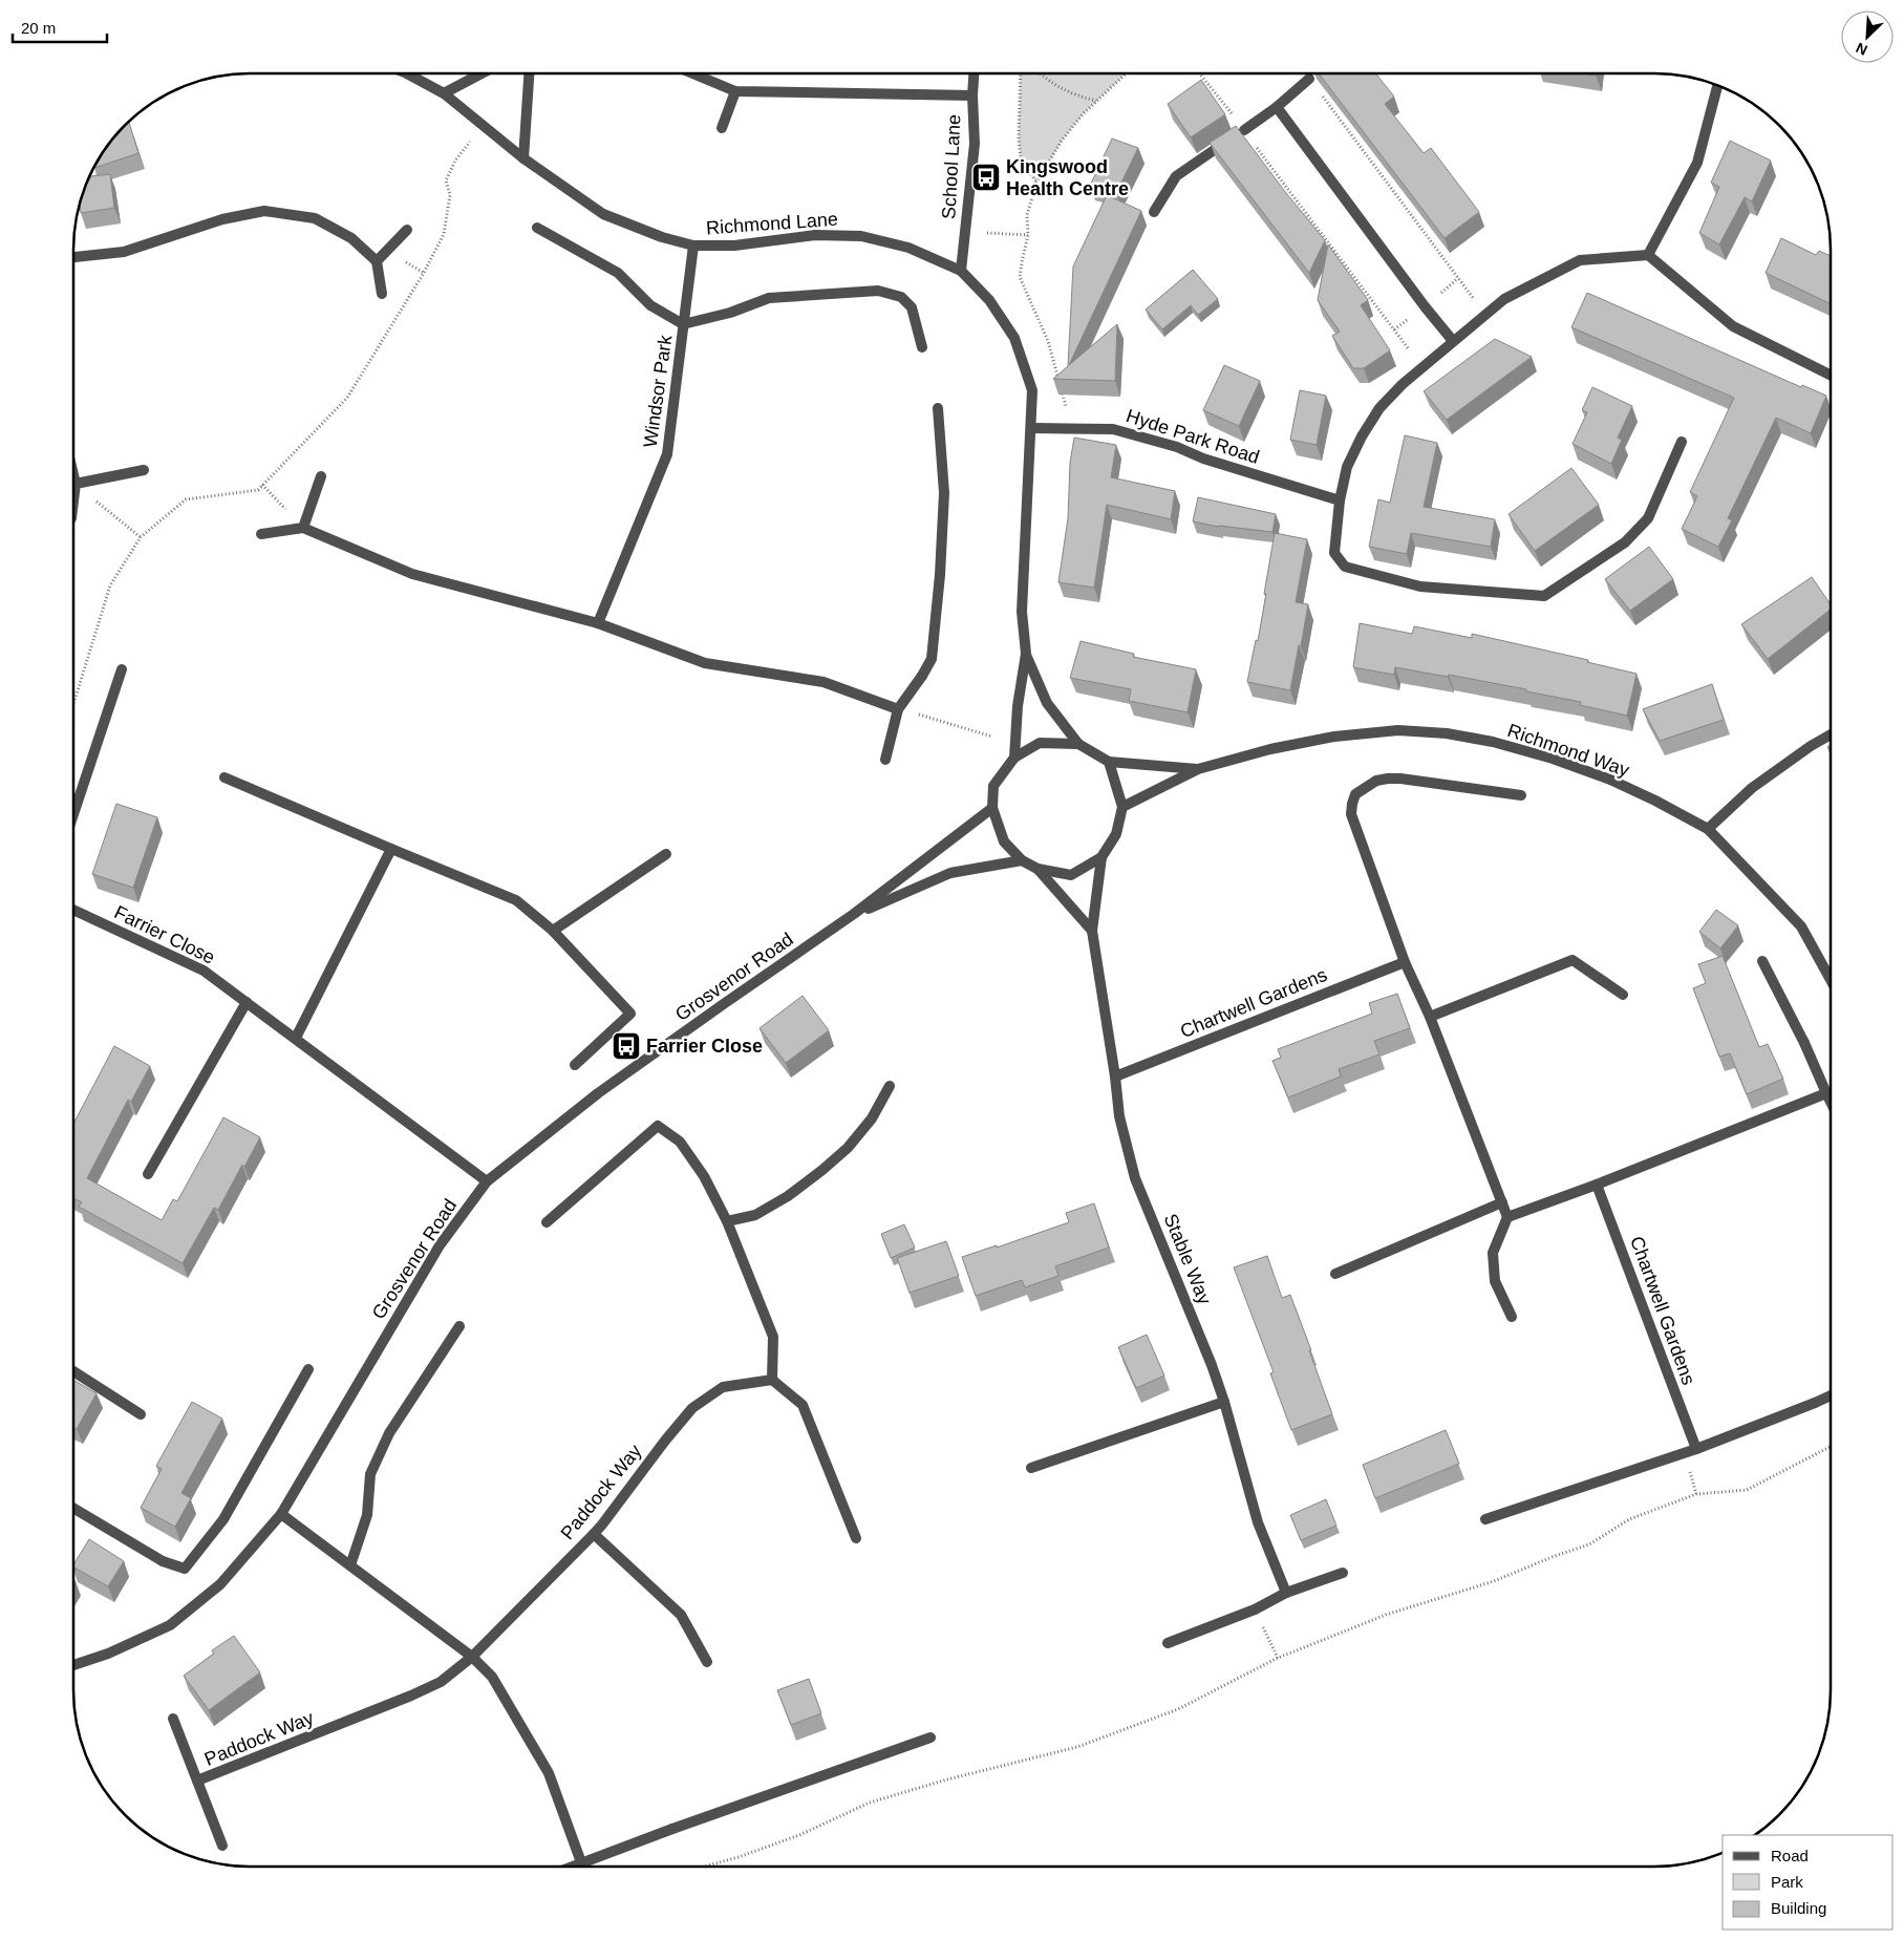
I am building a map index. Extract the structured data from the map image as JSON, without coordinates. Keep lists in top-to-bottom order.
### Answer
{
  "streets": {
    "street": [
      "School Lane",
      "Richmond Lane",
      "Windsor Park",
      "Hyde Park Road",
      "Richmond Way",
      "Farrier Close",
      "Grosvenor Road",
      "Chartwell Gardens",
      "Stable Way",
      "Paddock Way"
    ]
  },
  "crossings": [
    ["School Lane", "Richmond Lane"],
    ["Richmond Lane", "Windsor Park"],
    ["Richmond Lane", "Hyde Park Road"],
    ["Richmond Lane", "Richmond Way"],
    ["Richmond Lane", "Grosvenor Road"],
    ["Richmond Lane", "Stable Way"],
    ["Richmond Way", "Grosvenor Road"],
    ["Richmond Way", "Stable Way"],
    ["Farrier Close", "Grosvenor Road"],
    ["Grosvenor Road", "Stable Way"],
    ["Chartwell Gardens", "Stable Way"]
  ],
  "places": {
    "bus stop": ["Kingswood Health Centre", "Farrier Close"]
  },
  "legend": ["Road", "Park", "Building"],
  "scale_bar": "20 m",
  "north": "bottom left"
}
